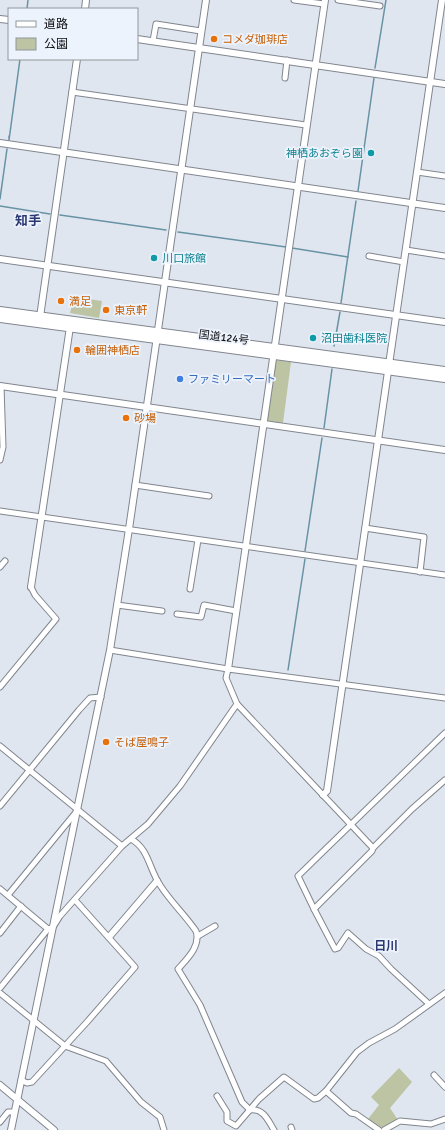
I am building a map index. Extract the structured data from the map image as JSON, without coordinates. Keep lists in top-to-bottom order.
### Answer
{
  "streets": {
    "highway": ["国道124号"]
  },
  "districts": ["知手", "日川"],
  "places": [
    "コメダ珈琲店",
    "神栖あおぞら園",
    "川口旅館",
    "満足",
    "東京軒",
    "沼田歯科医院",
    "輪囲神栖店",
    "ファミリーマート",
    "砂場",
    "そば屋鳴子"
  ],
  "legend": ["道路", "公園"]
}
